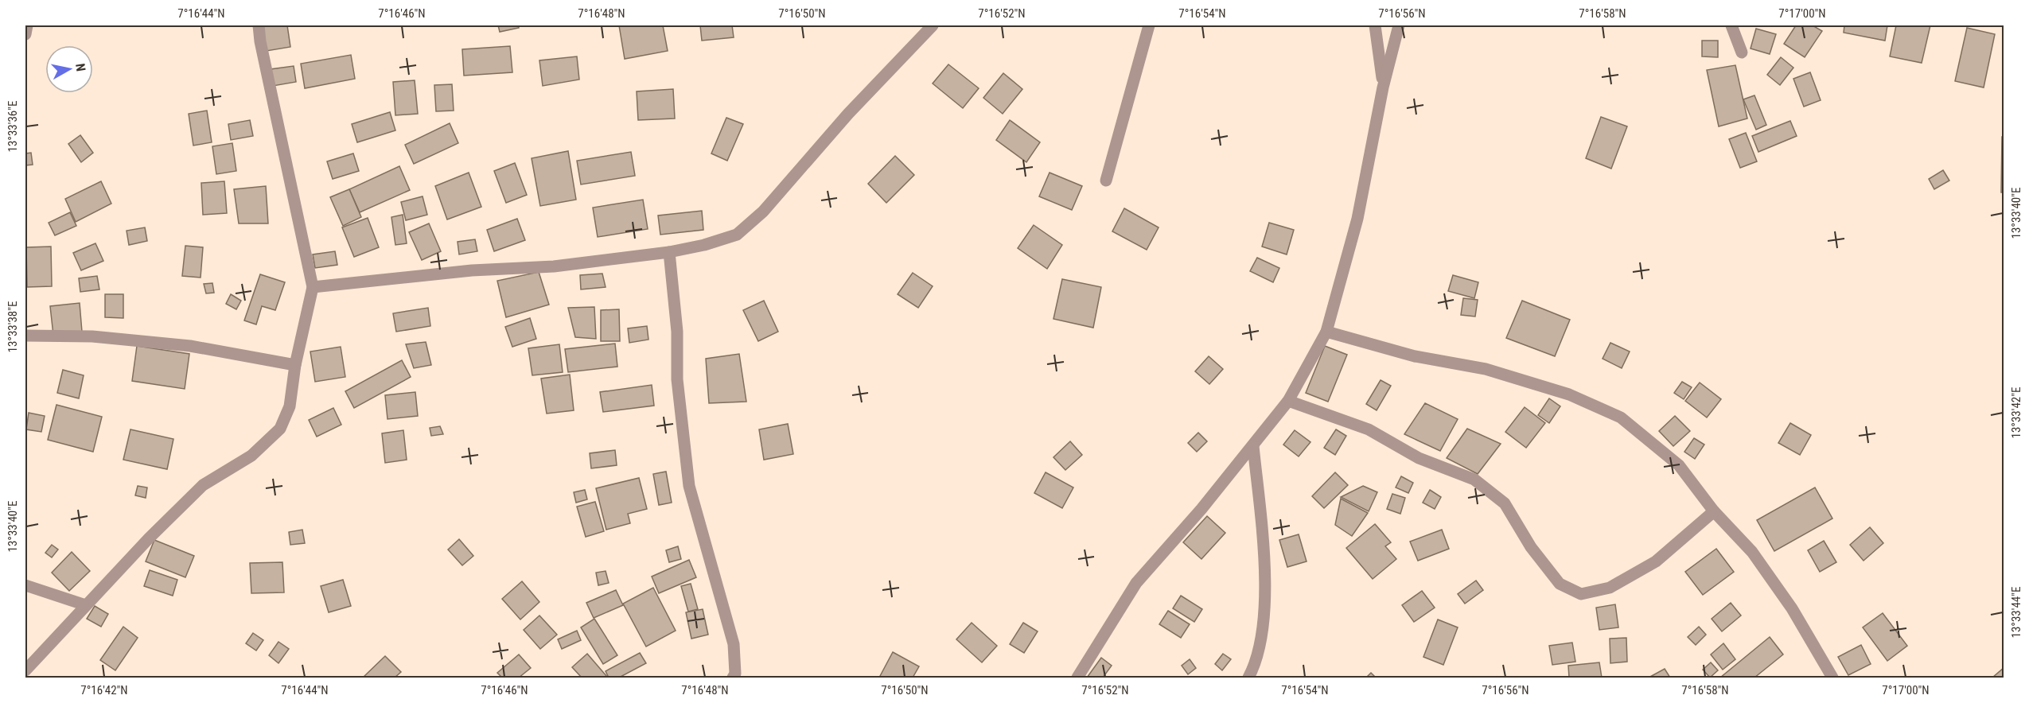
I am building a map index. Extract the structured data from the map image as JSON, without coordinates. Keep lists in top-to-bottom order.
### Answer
{
  "north": "right",
  "coordinates": [
    "7°16'44\"N",
    "7°16'46\"N",
    "7°16'48\"N",
    "7°16'50\"N",
    "7°16'52\"N",
    "7°16'54\"N",
    "7°16'56\"N",
    "7°16'58\"N",
    "7°17'00\"N",
    "13°33'36\"E",
    "13°33'40\"E",
    "13°33'38\"E",
    "13°33'42\"E",
    "13°33'44\"E",
    "7°16'42\"N"
  ]
}
